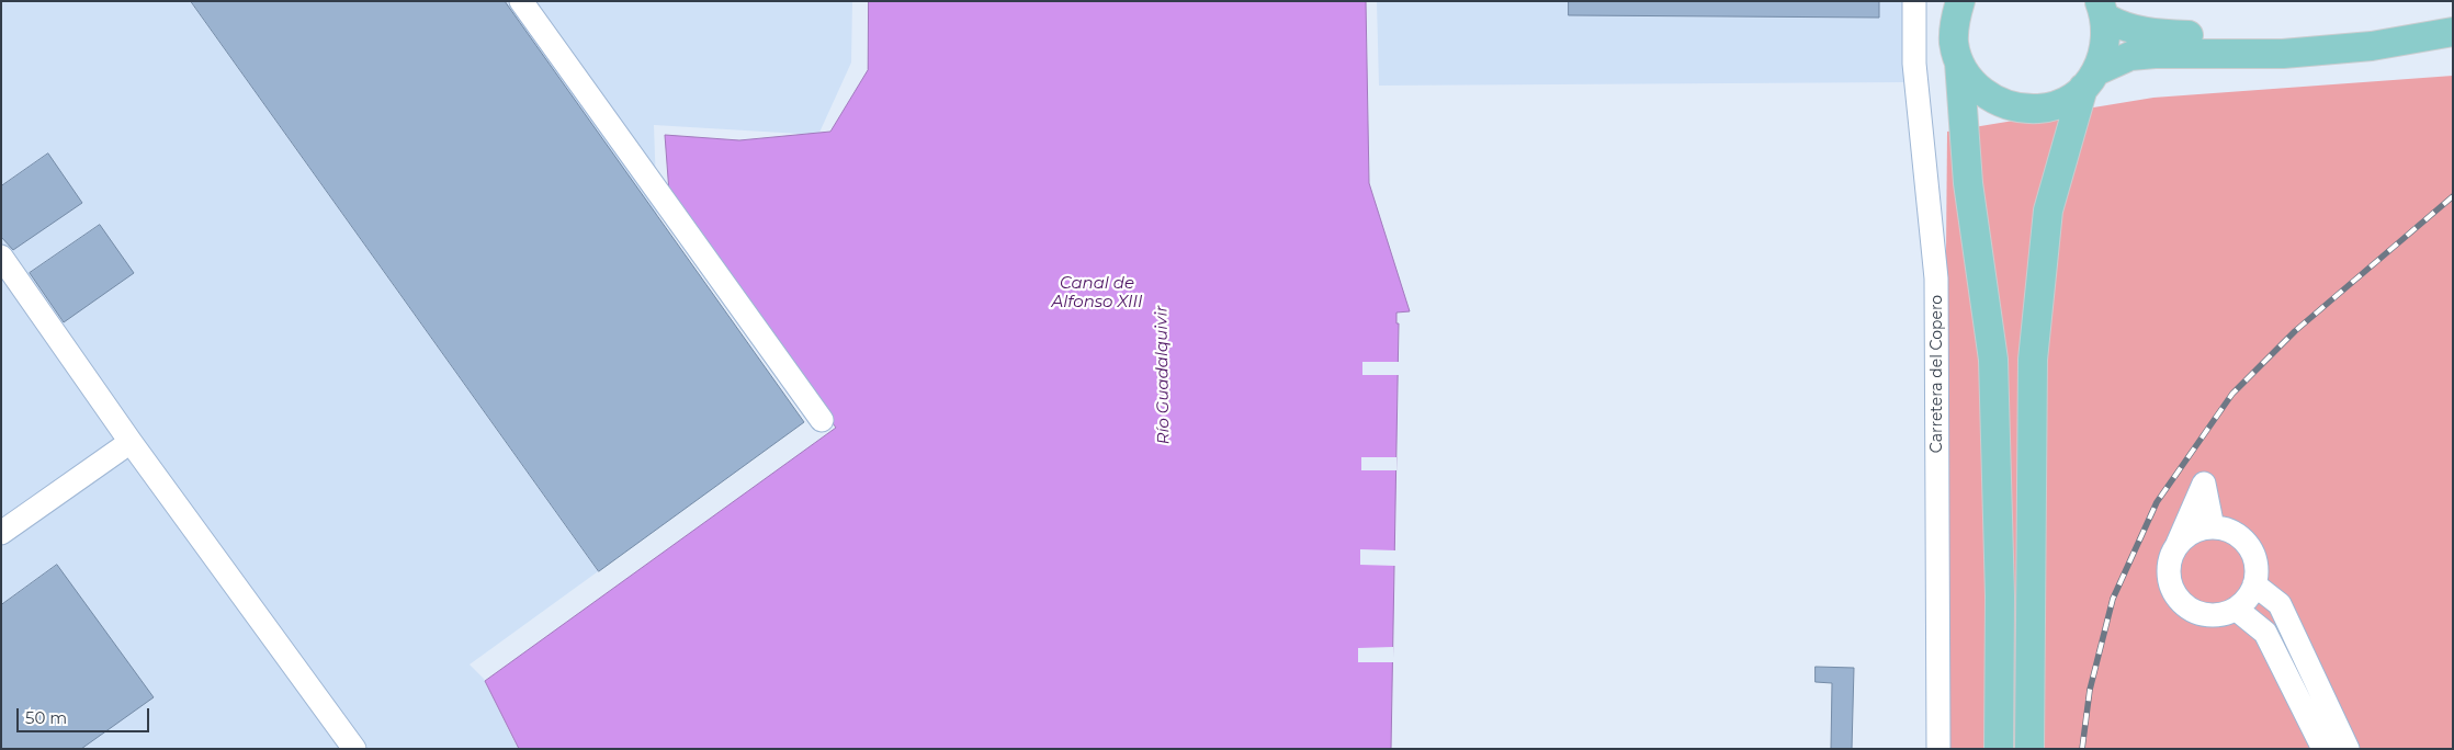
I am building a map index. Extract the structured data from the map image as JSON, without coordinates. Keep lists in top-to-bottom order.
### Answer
{
  "streets": {
    "street": ["Carretera del Copero"]
  },
  "water": ["Canal de Alfonso XIII", "Río Guadalquivir"],
  "scale_bar": "50 m"
}
